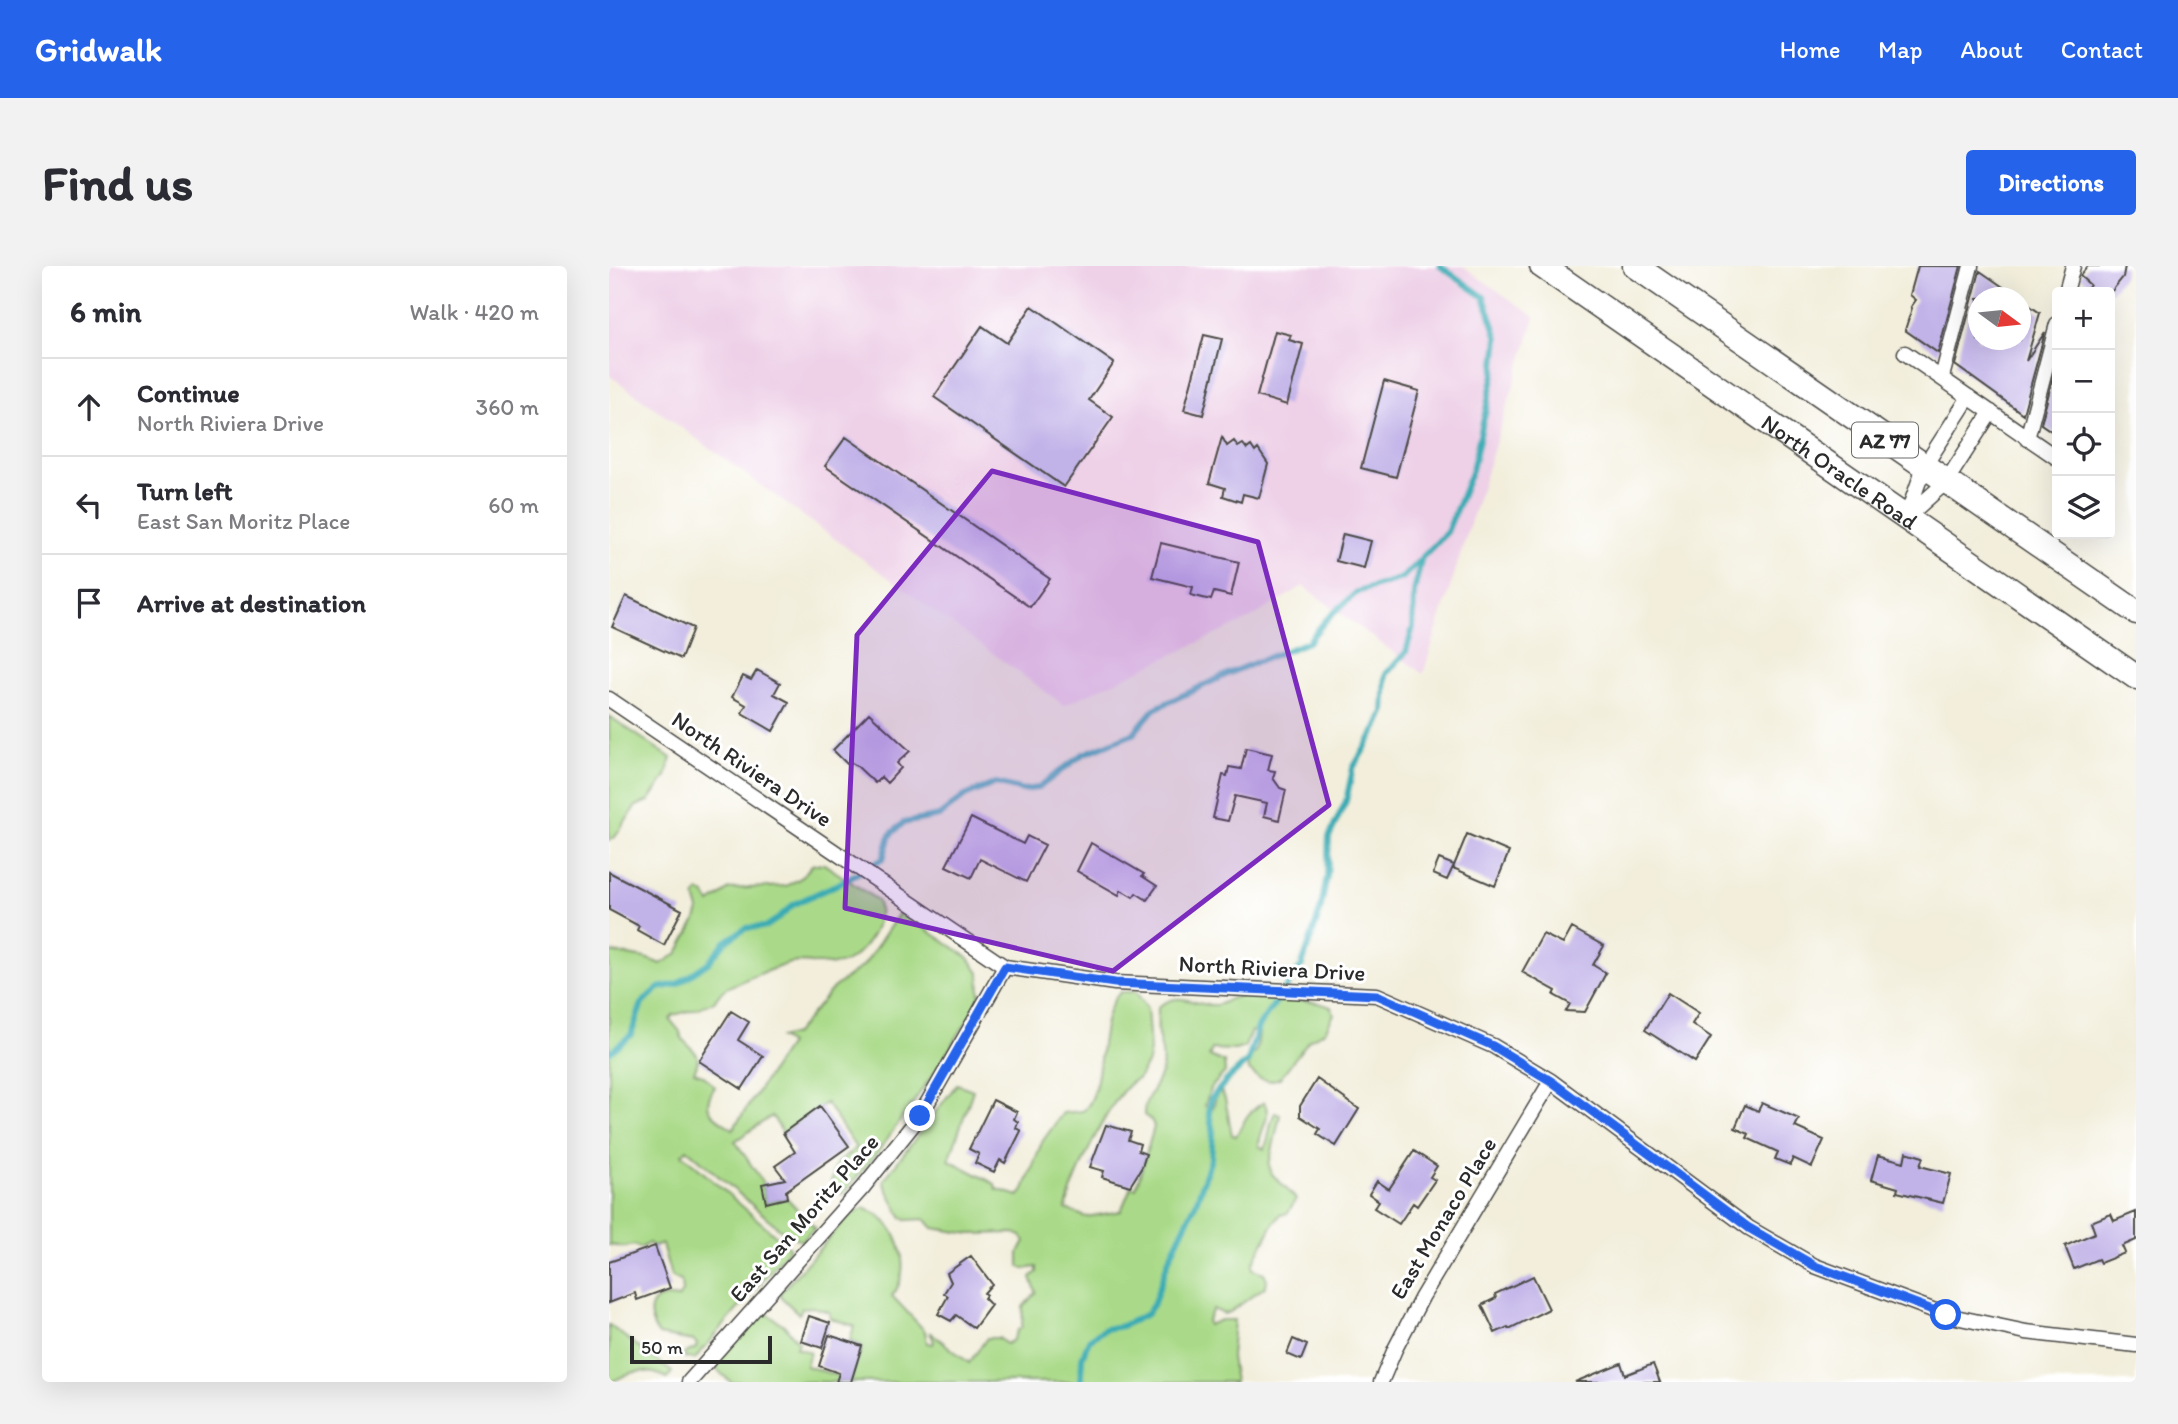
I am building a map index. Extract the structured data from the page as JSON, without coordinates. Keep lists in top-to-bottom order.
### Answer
{
  "streets": {
    "highway": ["AZ 77", "North Oracle Road"],
    "street": ["North Riviera Drive", "East San Moritz Place", "East Monaco Place"]
  },
  "crossings": [
    ["North Riviera Drive", "East San Moritz Place"],
    ["North Riviera Drive", "East Monaco Place"]
  ],
  "scale_bar": "50 m",
  "north": "right",
  "page": {
    "header": "Gridwalk",
    "nav": [
      "Home",
      "Map",
      "About",
      "Contact"
    ],
    "buttons": "Directions",
    "title": "Find us",
    "heading": ["6 min", "Walk · 420 m"],
    "map_buttons": ["+", "−"],
    "list": [
      ["Continue", "North Riviera Drive", "360 m"],
      ["Turn left", "East San Moritz Place", "60 m"],
      "Arrive at destination"
    ],
    "scale": "50 m"
  }
}
